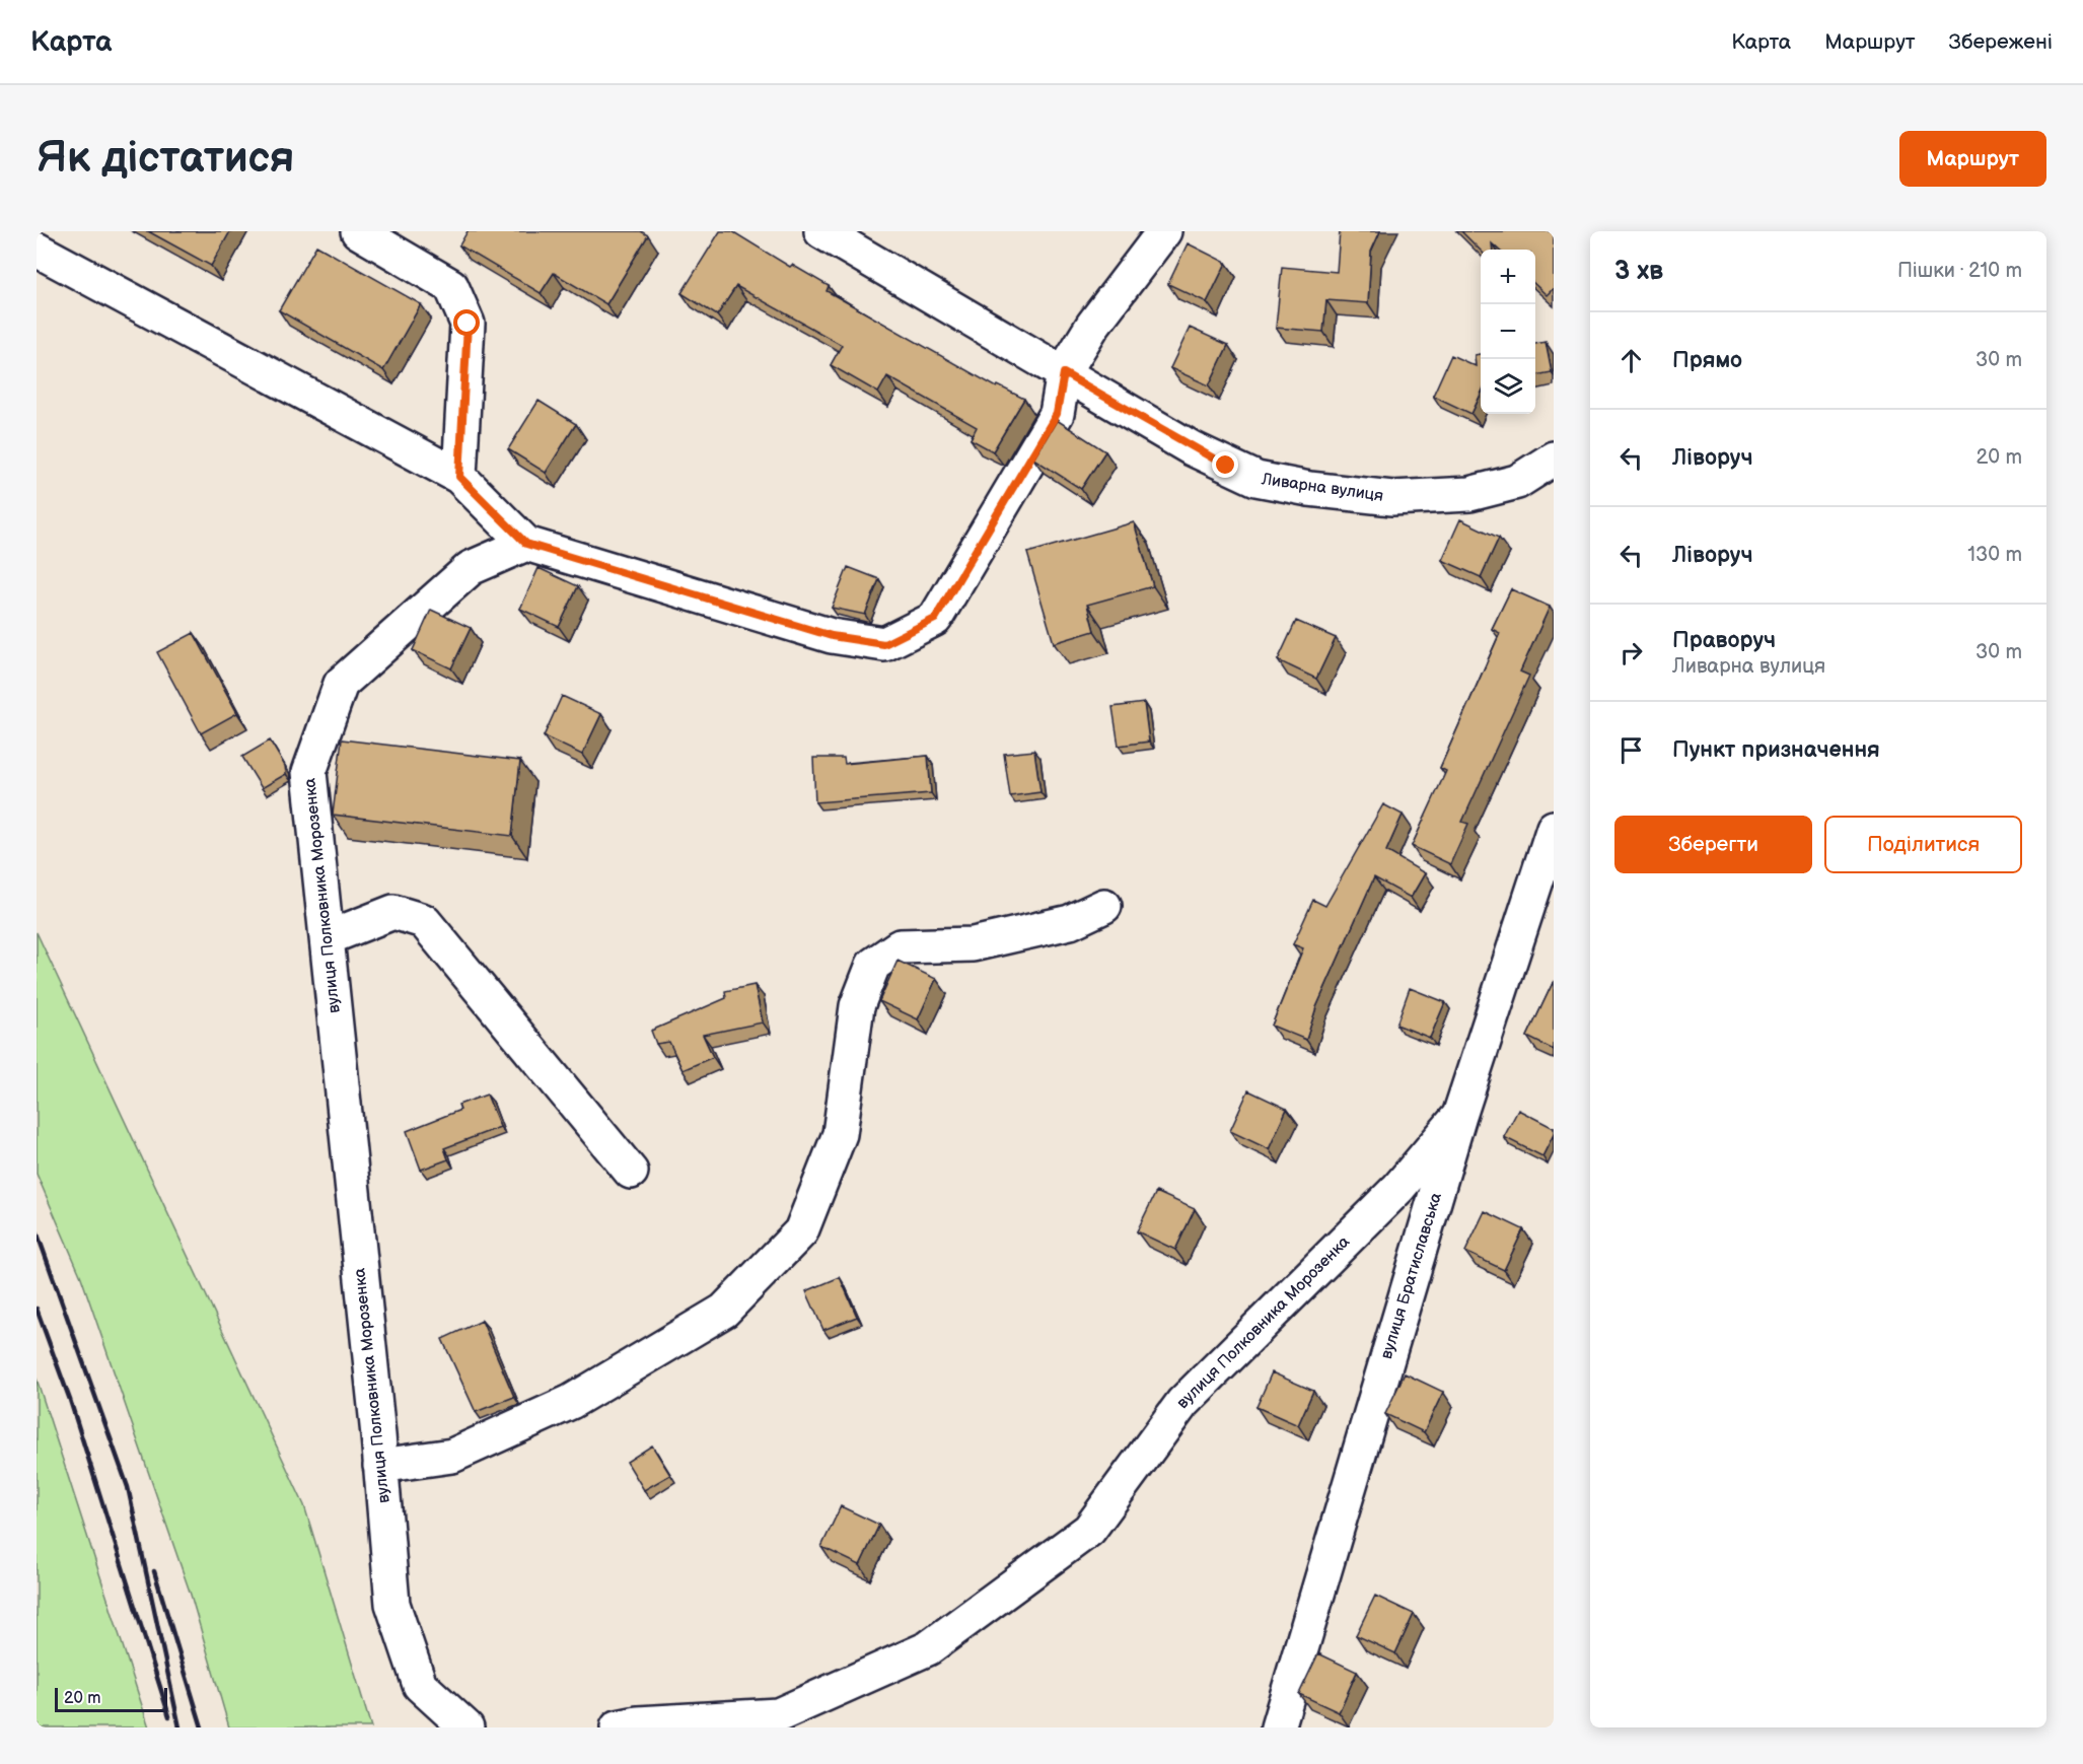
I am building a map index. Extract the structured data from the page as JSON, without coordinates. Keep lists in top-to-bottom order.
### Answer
{
  "streets": {
    "street": ["Ливарна вулиця", "вулиця Полковника Морозенка", "вулиця Братиславська"]
  },
  "crossings": [
    ["вулиця Полковника Морозенка", "вулиця Братиславська"]
  ],
  "scale_bar": "20 m",
  "page": {
    "header": "Карта",
    "nav": ["Карта", "Маршрут", "Збережені"],
    "buttons": [
      "Маршрут",
      ["Зберегти", "Поділитися"]
    ],
    "title": "Як дістатися",
    "heading": ["3 хв", "Пішки · 210 m"],
    "map_buttons": ["+", "−"],
    "list": [
      ["Прямо", "30 m"],
      ["Ліворуч", "20 m"],
      ["Ліворуч", "130 m"],
      ["Праворуч", "Ливарна вулиця", "30 m"],
      "Пункт призначення"
    ],
    "scale": "20 m"
  }
}
